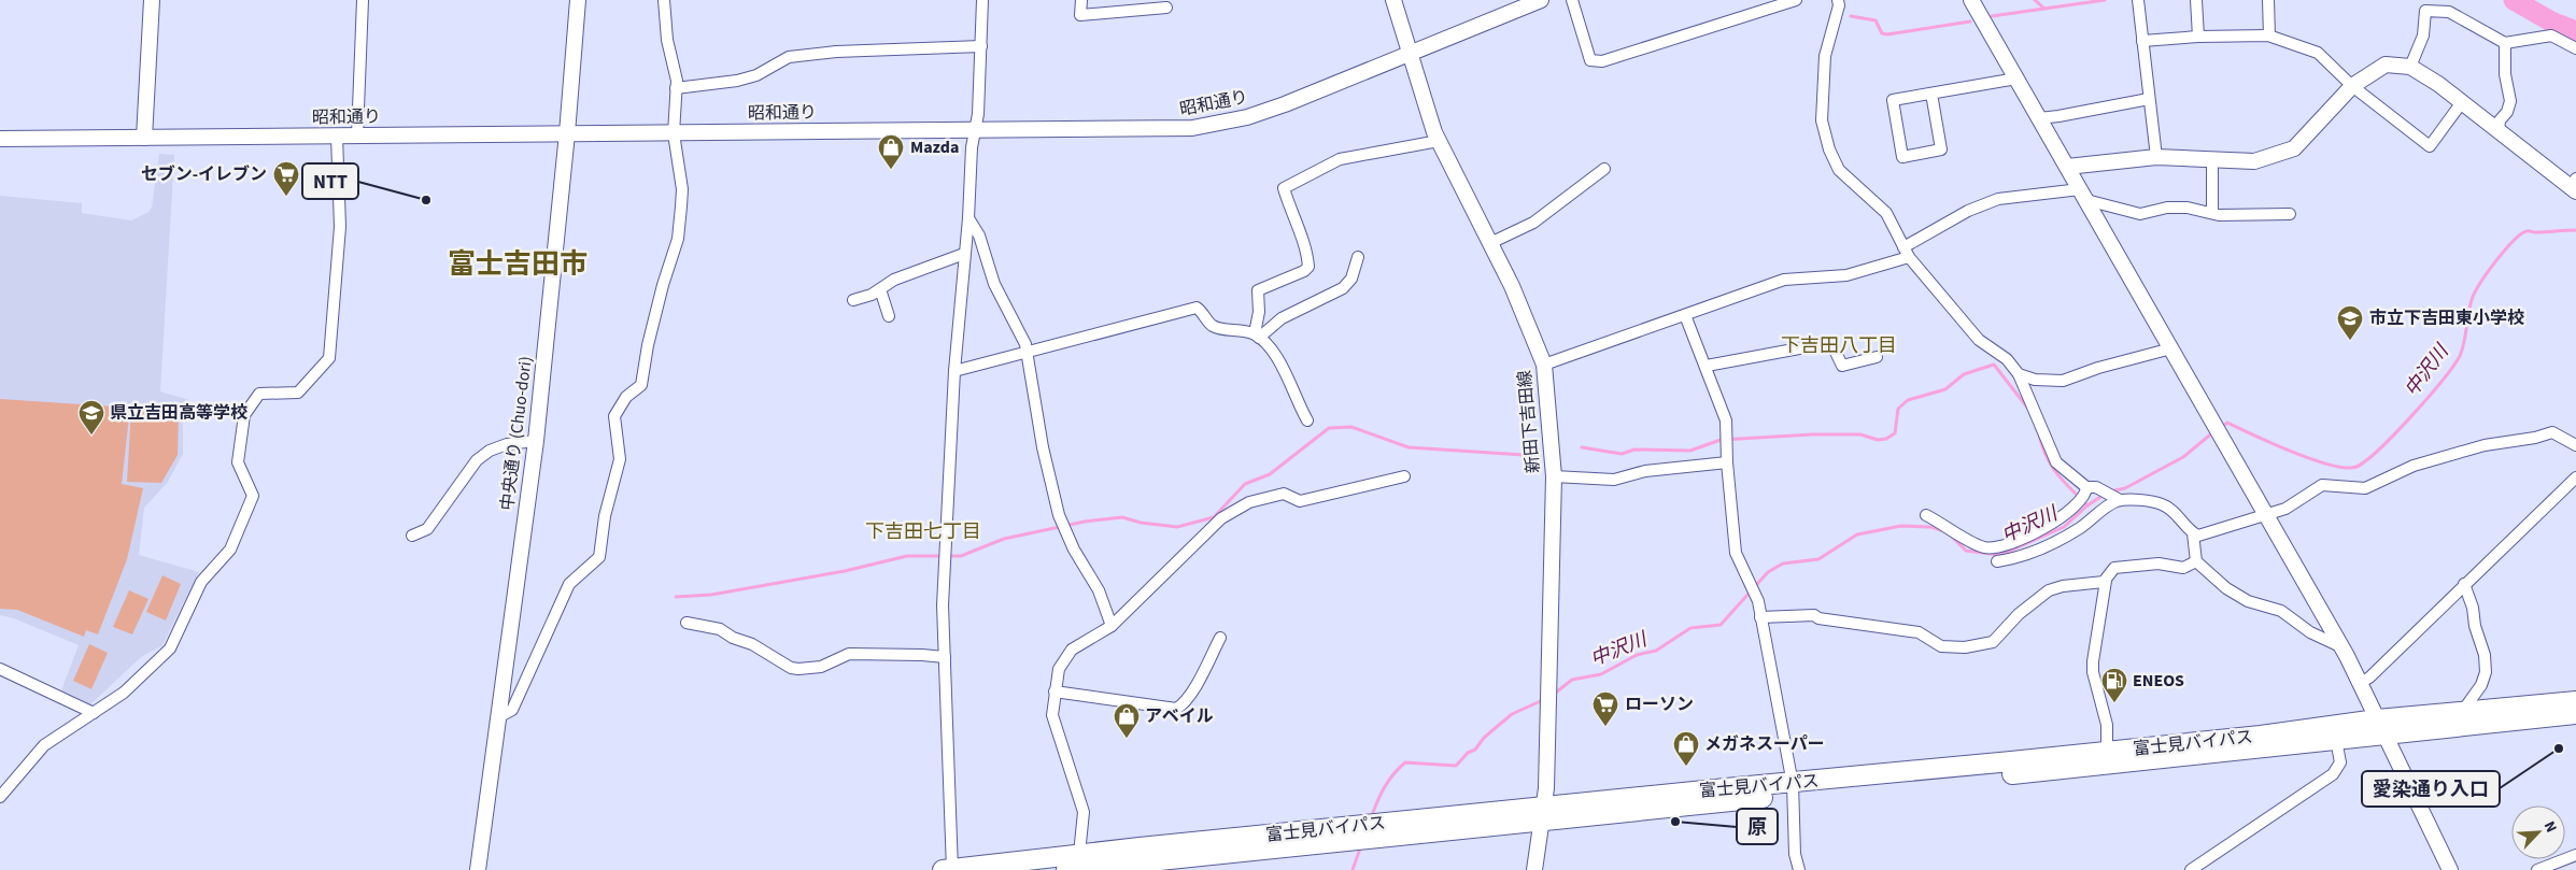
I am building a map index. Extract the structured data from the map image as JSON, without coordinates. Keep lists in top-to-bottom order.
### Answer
{
  "streets": {
    "highway": ["富士見バイパス"],
    "street": ["昭和通り", "新田下吉田線", "中央通り (Chuo-dori)"]
  },
  "crossings": [
    ["昭和通り", "新田下吉田線"],
    ["昭和通り", "中央通り (Chuo-dori)"],
    ["新田下吉田線", "富士見バイパス"]
  ],
  "districts": ["富士吉田市", "下吉田八丁目", "下吉田七丁目"],
  "water": ["中沢川"],
  "places": {
    "shop": ["Mazda", "アベイル", "メガネスーパー"],
    "supermarket": ["セブン-イレブン", "ローソン"],
    "other": ["NTT", "愛染通り入口", "原"],
    "school or university": ["市立下吉田東小学校", "県立吉田高等学校"],
    "fuel station": ["ENEOS"]
  },
  "north": "top right"
}
